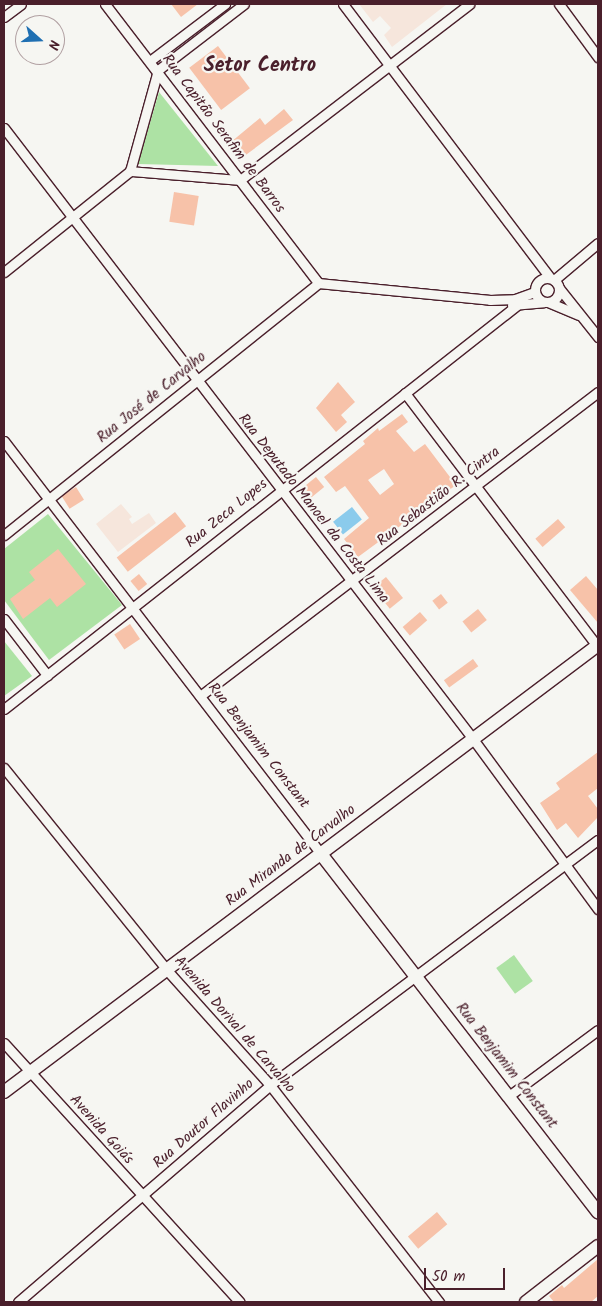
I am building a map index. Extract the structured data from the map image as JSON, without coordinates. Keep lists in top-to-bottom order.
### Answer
{
  "streets": {
    "main road": ["Rua Benjamim Constant", "Rua Miranda de Carvalho"],
    "street": [
      "Rua Capitão Serafim de Barros",
      "Rua José de Carvalho",
      "Rua Sebastião R. Cintra",
      "Rua Deputado Manoel da Costa Lima",
      "Rua Zeca Lopes",
      "Avenida Dorival de Carvalho",
      "Rua Doutor Flavinho",
      "Avenida Goiás"
    ]
  },
  "crossings": [
    ["Rua Capitão Serafim de Barros", "Rua José de Carvalho"],
    ["Rua José de Carvalho", "Rua Deputado Manoel da Costa Lima"],
    ["Rua José de Carvalho", "Rua Benjamim Constant"],
    ["Rua Sebastião R. Cintra", "Rua Deputado Manoel da Costa Lima"],
    ["Rua Sebastião R. Cintra", "Rua Benjamim Constant"],
    ["Rua Deputado Manoel da Costa Lima", "Rua Zeca Lopes"],
    ["Rua Deputado Manoel da Costa Lima", "Rua Miranda de Carvalho"],
    ["Rua Deputado Manoel da Costa Lima", "Rua Doutor Flavinho"],
    ["Rua Zeca Lopes", "Rua Benjamim Constant"],
    ["Rua Benjamim Constant", "Rua Miranda de Carvalho"],
    ["Rua Benjamim Constant", "Rua Doutor Flavinho"],
    ["Rua Miranda de Carvalho", "Avenida Dorival de Carvalho"],
    ["Rua Miranda de Carvalho", "Avenida Goiás"],
    ["Avenida Dorival de Carvalho", "Rua Doutor Flavinho"],
    ["Rua Doutor Flavinho", "Avenida Goiás"]
  ],
  "districts": ["Setor Centro"],
  "scale_bar": "50 m",
  "north": "right"
}
